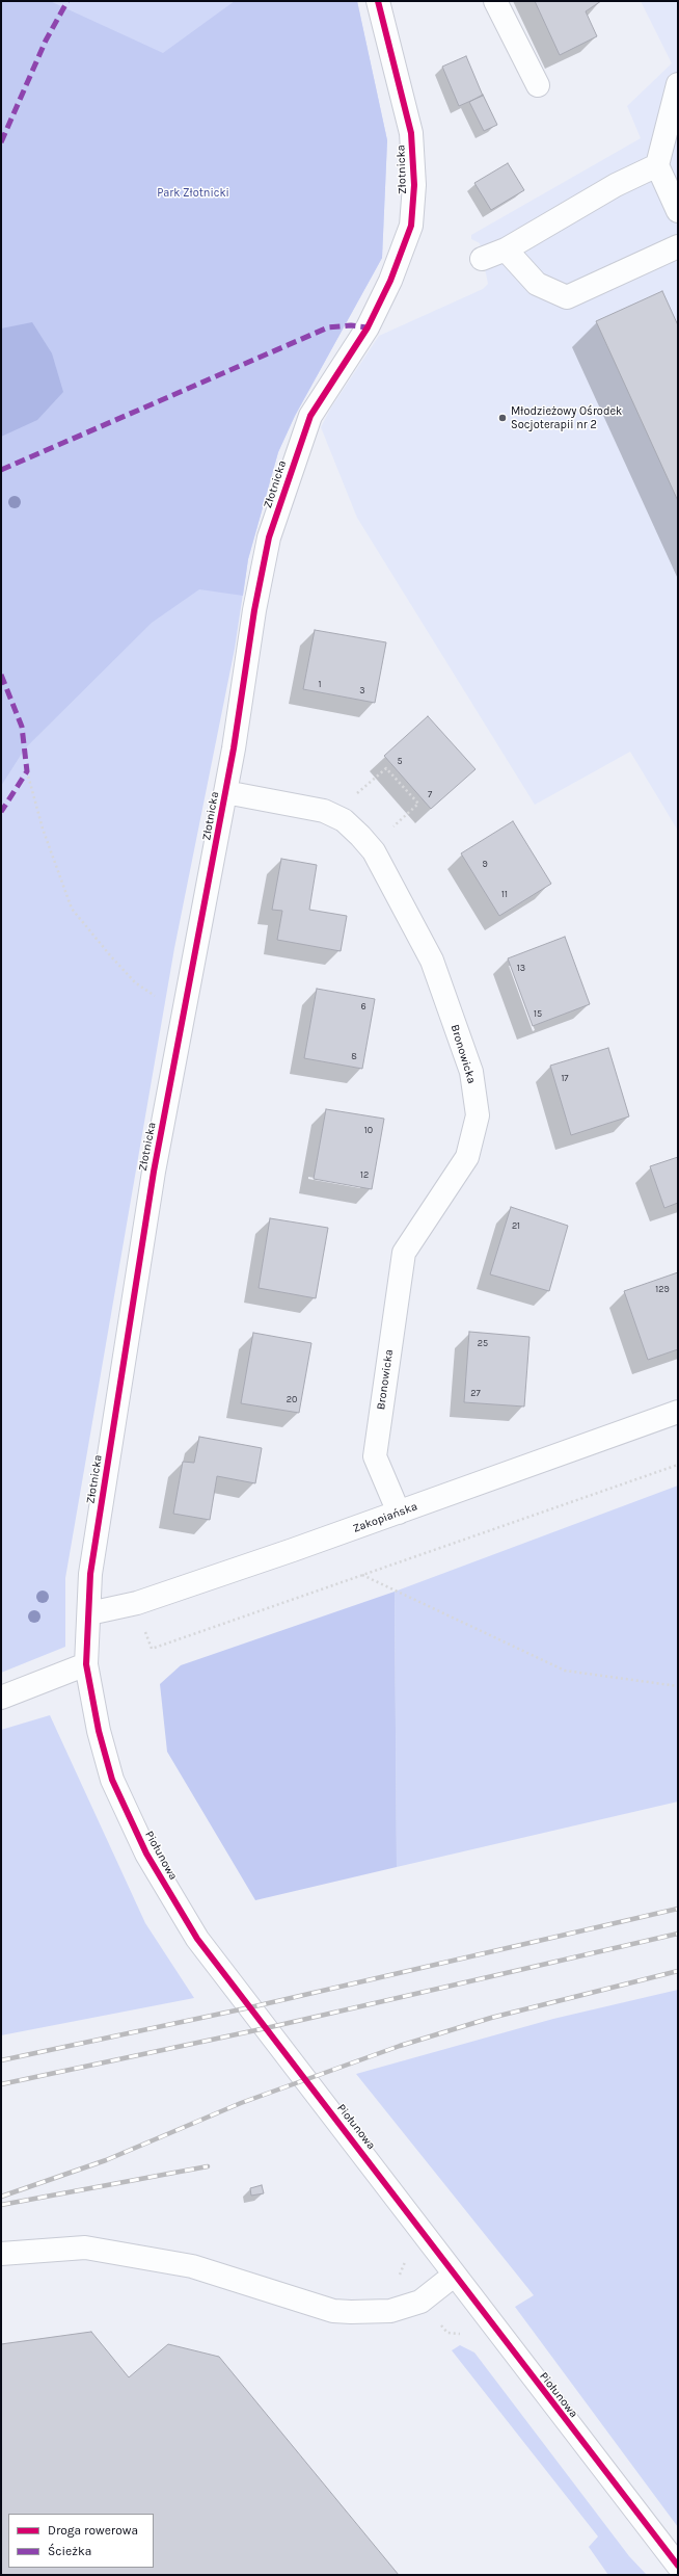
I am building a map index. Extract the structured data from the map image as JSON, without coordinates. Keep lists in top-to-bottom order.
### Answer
{
  "streets": {
    "street": [
      "Złotnicka",
      "Bronowicka",
      "Zakopiańska",
      "Piołunowa"
    ]
  },
  "crossings": [
    ["Złotnicka", "Bronowicka"],
    ["Złotnicka", "Zakopiańska"],
    ["Złotnicka", "Piołunowa"],
    ["Bronowicka", "Zakopiańska"]
  ],
  "parks": ["Park Złotnicki"],
  "places": ["Młodzieżowy Ośrodek Socjoterapii nr 2"],
  "house_numbers": [
    "1",
    "3",
    "5",
    "7",
    "9",
    "11",
    "13",
    "6",
    "15",
    "8",
    "17",
    "10",
    "12",
    "21",
    "129",
    "25",
    "27",
    "20"
  ],
  "legend": ["Droga rowerowa", "Ścieżka"]
}
